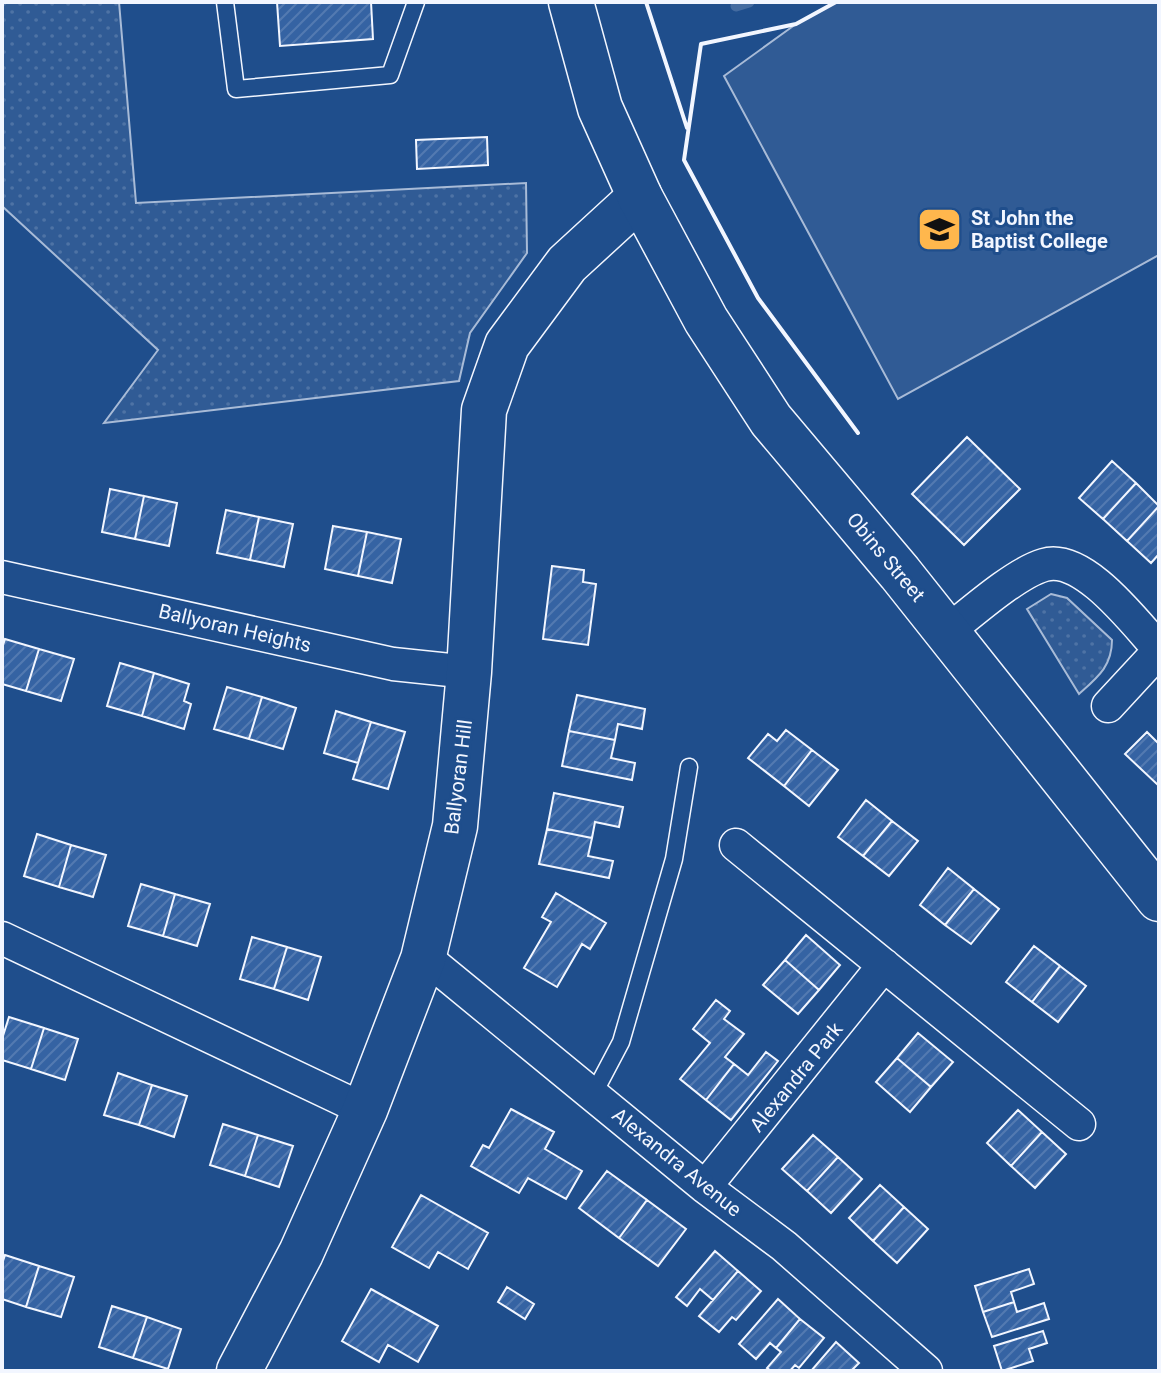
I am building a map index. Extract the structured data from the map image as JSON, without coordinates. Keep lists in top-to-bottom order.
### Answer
{
  "streets": {
    "street": [
      "Obins Street",
      "Ballyoran Heights",
      "Ballyoran Hill",
      "Alexandra Park",
      "Alexandra Avenue"
    ]
  },
  "crossings": [
    ["Obins Street", "Ballyoran Hill"],
    ["Ballyoran Heights", "Ballyoran Hill"],
    ["Ballyoran Hill", "Alexandra Avenue"],
    ["Alexandra Park", "Alexandra Avenue"]
  ],
  "places": {
    "school or university": ["St John the Baptist College"]
  }
}
